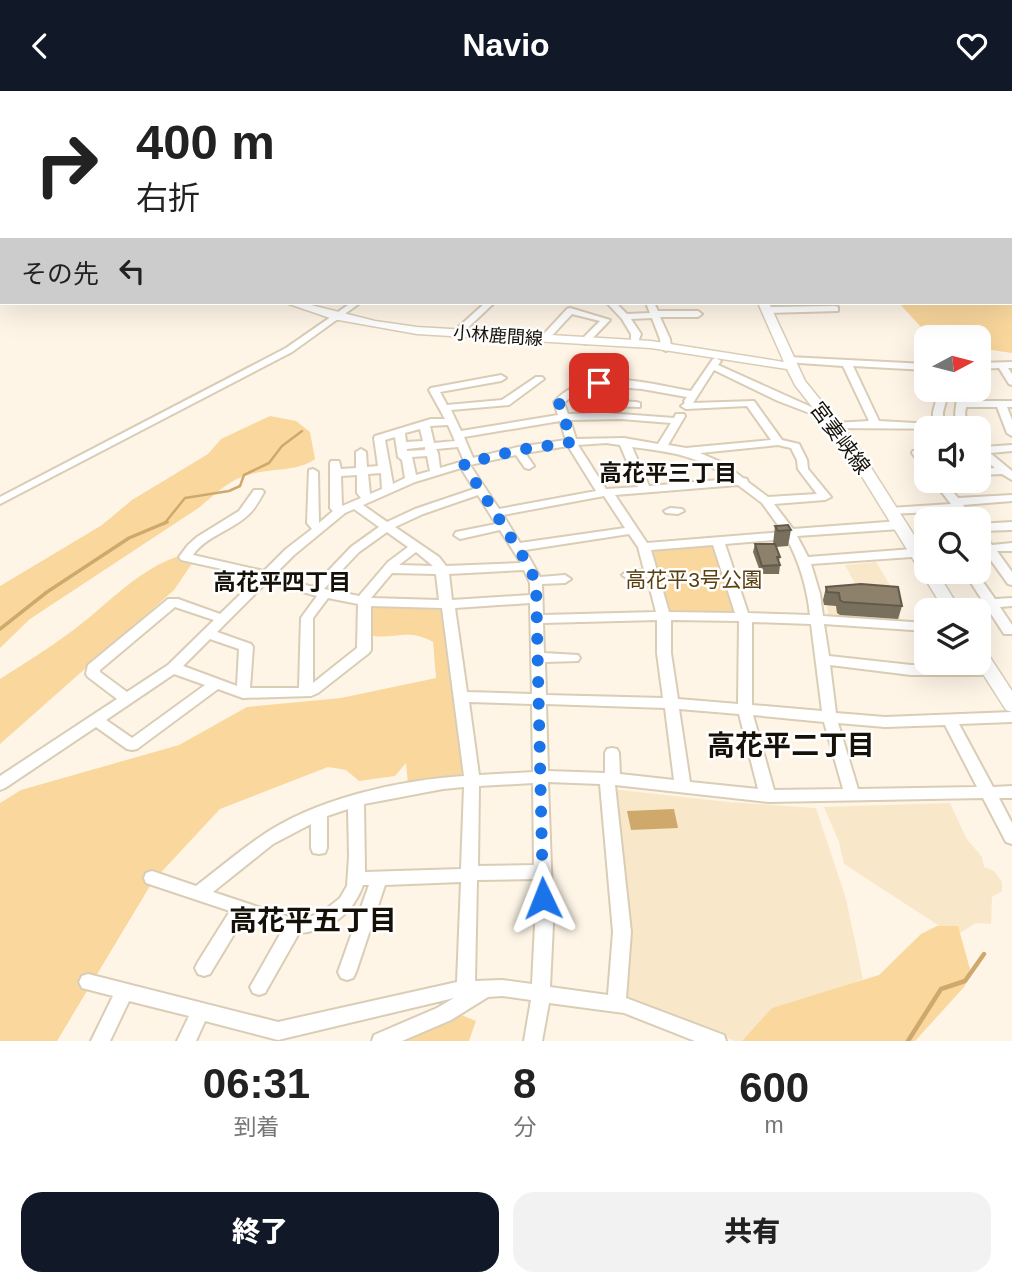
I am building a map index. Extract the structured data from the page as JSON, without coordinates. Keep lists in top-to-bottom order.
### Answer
{
  "streets": {
    "main road": ["小林鹿間線", "宮妻峡線"]
  },
  "crossings": [
    ["小林鹿間線", "宮妻峡線"]
  ],
  "districts": [
    "高花平三丁目",
    "高花平四丁目",
    "高花平二丁目",
    "高花平五丁目"
  ],
  "parks": ["高花平3号公園"],
  "north": "right",
  "page": {
    "header": "Navio",
    "turn": ["400 m", "右折"],
    "then": "その先",
    "eta": [
      "06:31",
      "到着",
      "8",
      "分",
      "600",
      "m"
    ],
    "buttons": ["終了", "共有"]
  }
}
